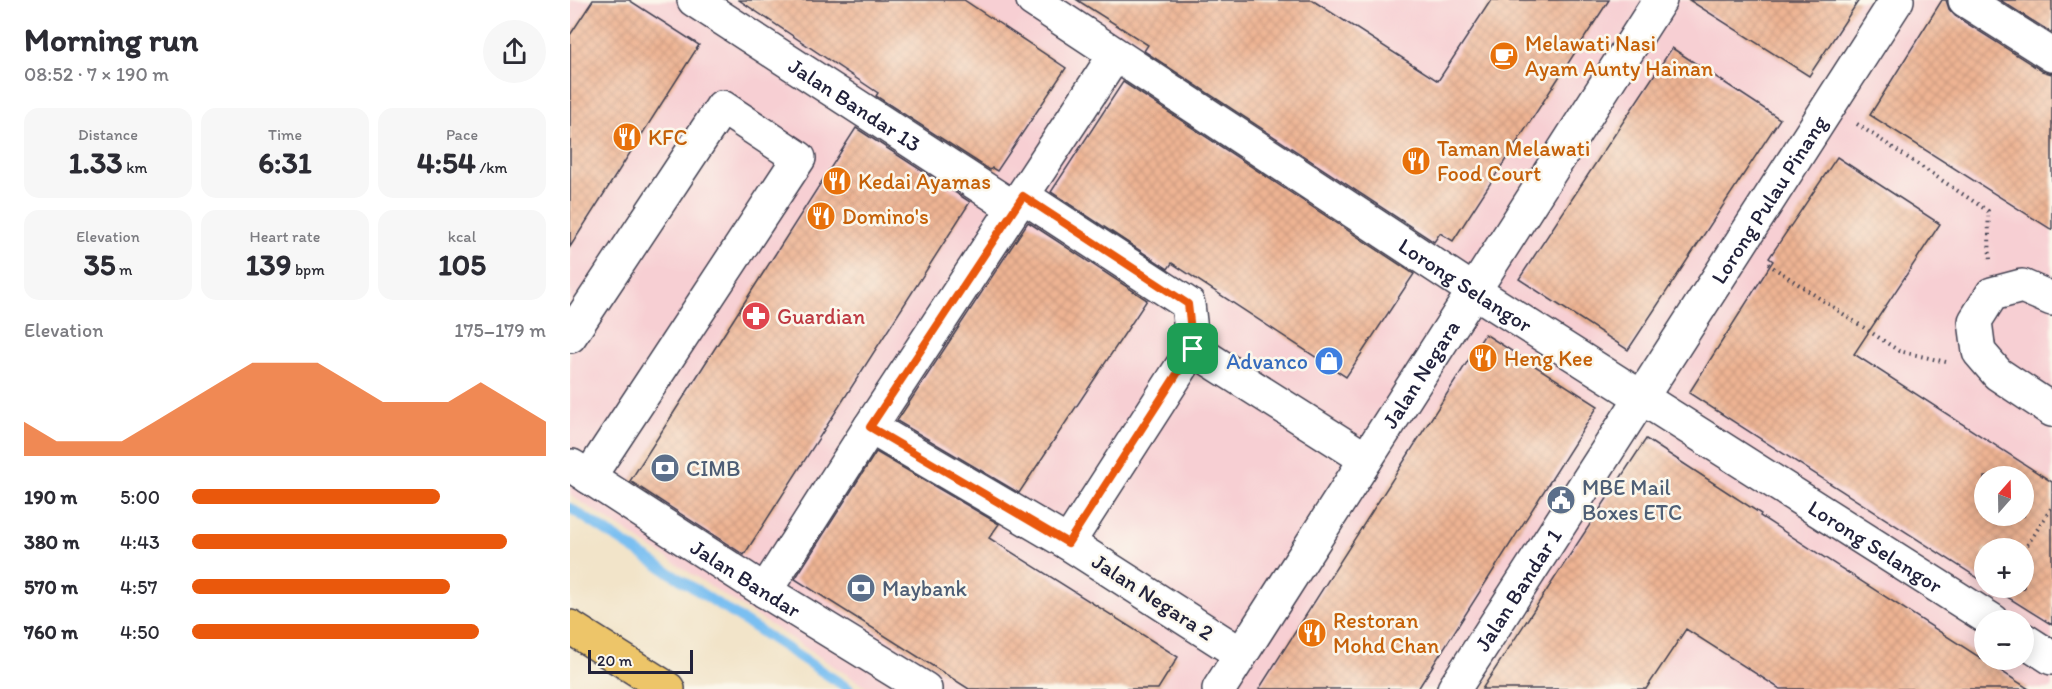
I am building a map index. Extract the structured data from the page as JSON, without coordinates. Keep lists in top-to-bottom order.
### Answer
{
  "streets": {
    "street": [
      "Jalan Bandar 13",
      "Lorong Pulau Pinang",
      "Lorong Selangor",
      "Jalan Negara",
      "Jalan Bandar",
      "Jalan Bandar 1",
      "Jalan Negara 2"
    ]
  },
  "crossings": [
    ["Jalan Bandar 13", "Jalan Negara 2"],
    ["Lorong Pulau Pinang", "Lorong Selangor"],
    ["Lorong Pulau Pinang", "Jalan Bandar 1"],
    ["Lorong Selangor", "Jalan Negara"],
    ["Lorong Selangor", "Jalan Bandar 1"],
    ["Jalan Negara", "Jalan Negara 2"]
  ],
  "places": {
    "cafe": ["Melawati Nasi Ayam Aunty Hainan"],
    "restaurant": [
      "KFC",
      "Taman Melawati Food Court",
      "Kedai Ayamas",
      "Domino's",
      "Heng Kee",
      "Restoran Mohd Chan"
    ],
    "pharmacy": ["Guardian"],
    "shop": ["Advanco"],
    "bank": ["CIMB", "Maybank"],
    "public building": ["MBE Mail Boxes ETC"]
  },
  "scale_bar": "20 m",
  "north": "top",
  "page": {
    "heading": ["Morning run", "08:52 · 7 × 190 m"],
    "stats": [
      ["Distance", "1.33 km"],
      ["Time", "6:31"],
      ["Pace", "4:54 /km"],
      ["Elevation", "35 m"],
      ["Heart rate", "139 bpm"],
      ["kcal", "105"]
    ],
    "chart": ["Elevation", "175–179 m"],
    "map_buttons": ["+", "−"],
    "list": [
      {
        "name": "190 m",
        "note": "5:00"
      },
      {
        "name": "380 m",
        "note": "4:43"
      },
      {
        "name": "570 m",
        "note": "4:57"
      },
      {
        "name": "760 m",
        "note": "4:50"
      }
    ],
    "scale": "20 m"
  }
}
